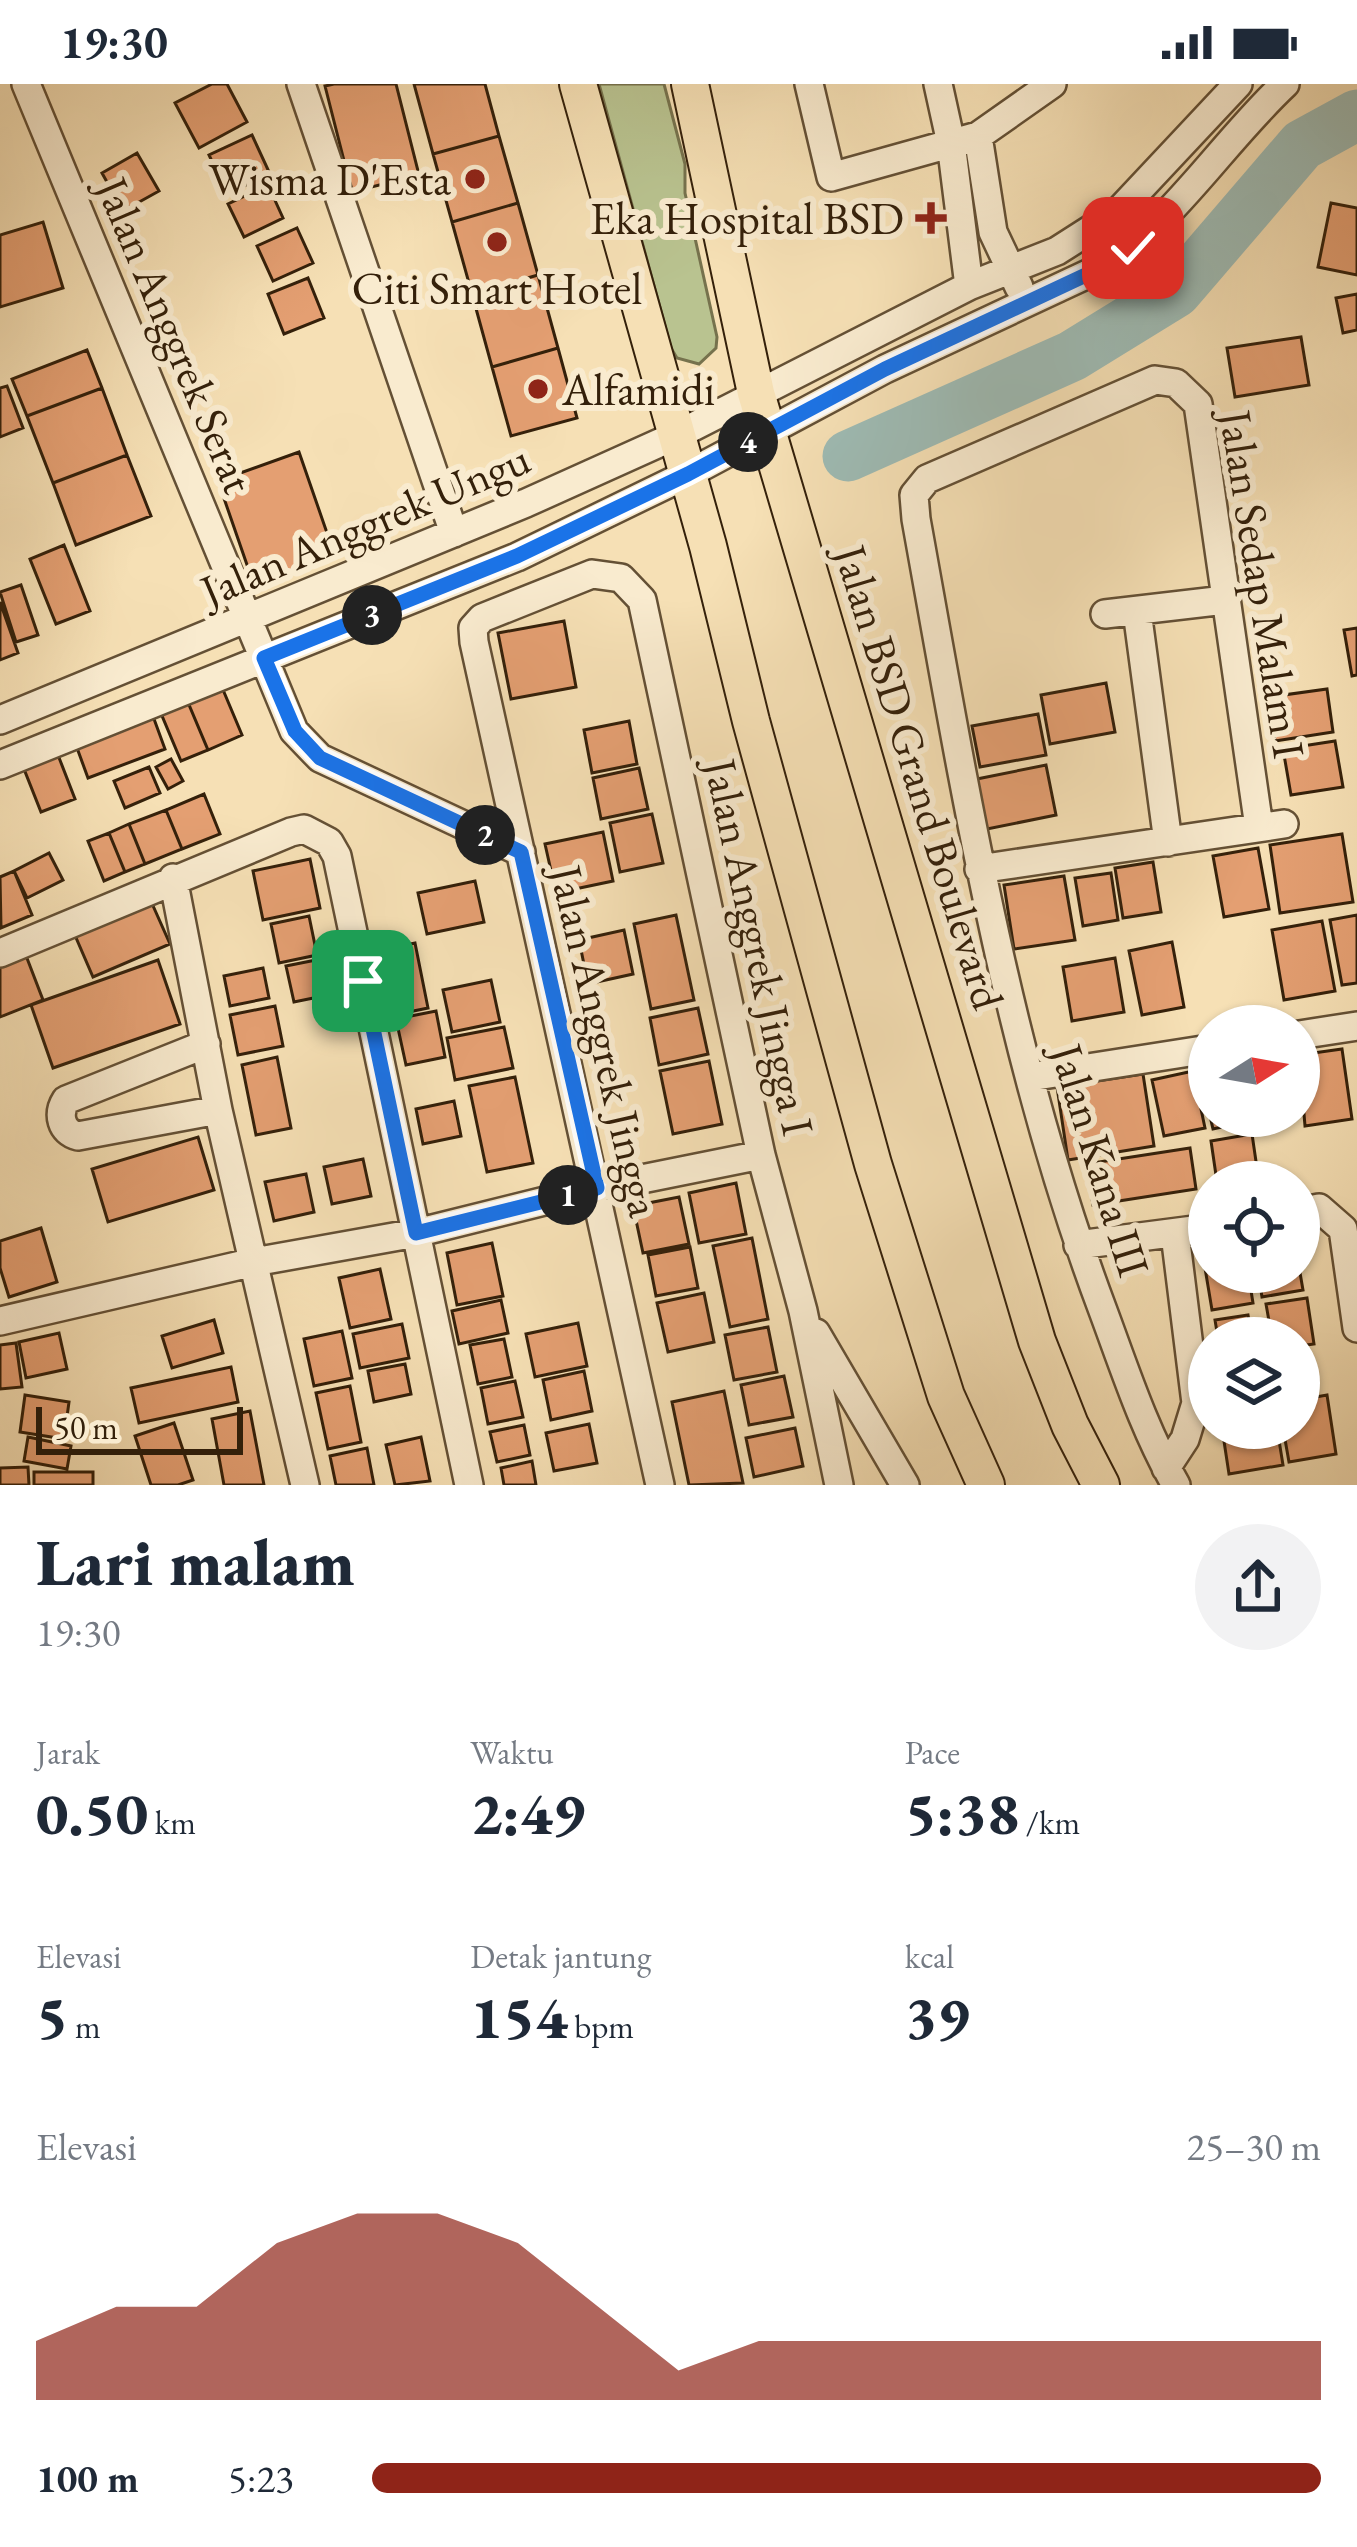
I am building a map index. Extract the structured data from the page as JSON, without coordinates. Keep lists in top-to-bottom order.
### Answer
{
  "streets": {
    "main road": ["Jalan BSD Grand Boulevard"],
    "street": [
      "Jalan Anggrek Serat",
      "Jalan Anggrek Ungu",
      "Jalan Sedap Malam I",
      "Jalan Anggrek Jingga I",
      "Jalan Anggrek Jingga",
      "Jalan Kana III"
    ]
  },
  "crossings": [
    ["Jalan Anggrek Serat", "Jalan Anggrek Ungu"],
    ["Jalan Anggrek Serat", "Jalan Anggrek Jingga"],
    ["Jalan Anggrek Ungu", "Jalan BSD Grand Boulevard"],
    ["Jalan Sedap Malam I", "Jalan Kana III"],
    ["Jalan Anggrek Jingga I", "Jalan Anggrek Jingga"]
  ],
  "places": {
    "other": ["Wisma D'Esta", "Citi Smart Hotel", "Alfamidi"],
    "health": ["Eka Hospital BSD"]
  },
  "scale_bar": "50 m",
  "north": "right",
  "page": {
    "status": "19:30",
    "pins": [
      "4",
      "3",
      "2",
      "1"
    ],
    "scale": "50 m",
    "heading": ["Lari malam", "19:30"],
    "stats": [
      ["Jarak", "0.50 km"],
      ["Waktu", "2:49"],
      ["Pace", "5:38 /km"],
      ["Elevasi", "5 m"],
      ["Detak jantung", "154 bpm"],
      ["kcal", "39"]
    ],
    "chart": ["Elevasi", "25–30 m"],
    "list": [
      {
        "name": "100 m",
        "note": "5:23"
      }
    ]
  }
}
